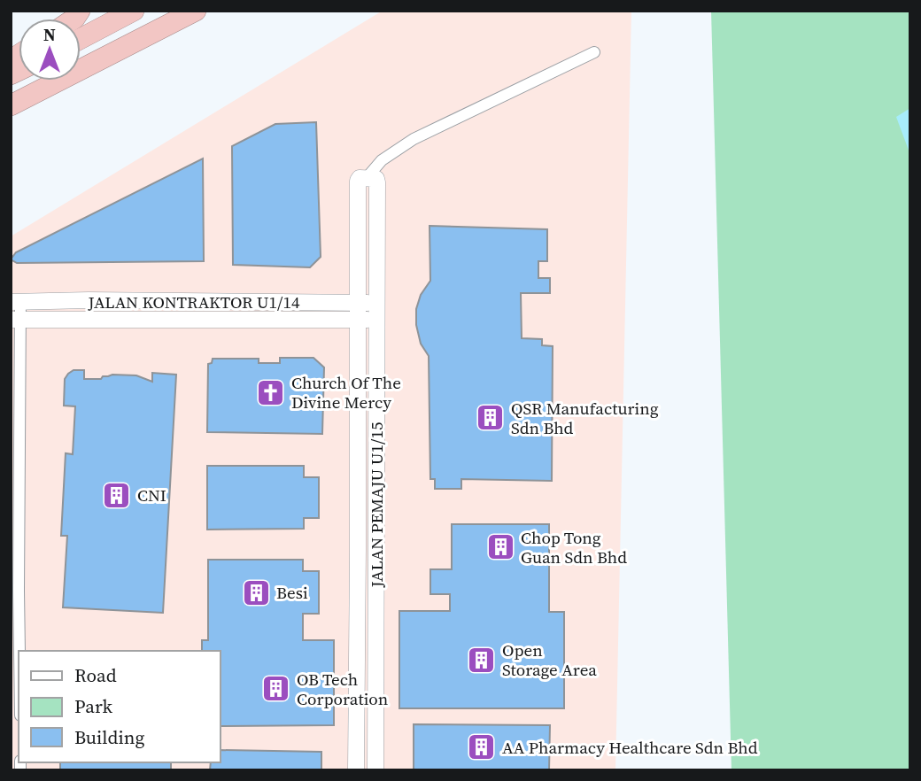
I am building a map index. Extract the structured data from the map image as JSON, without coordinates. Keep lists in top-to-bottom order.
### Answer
{
  "streets": {
    "street": ["JALAN KONTRAKTOR U1/14", "JALAN PEMAJU U1/15"]
  },
  "crossings": [
    ["JALAN KONTRAKTOR U1/14", "JALAN PEMAJU U1/15"]
  ],
  "places": {
    "church": ["Church Of The Divine Mercy"],
    "building": [
      "QSR Manufacturing Sdn Bhd",
      "CNI",
      "Chop Tong Guan Sdn Bhd",
      "Besi",
      "Open Storage Area",
      "OB Tech Corporation",
      "AA Pharmacy Healthcare Sdn Bhd"
    ]
  },
  "legend": ["Road", "Park", "Building"],
  "north": "top"
}
